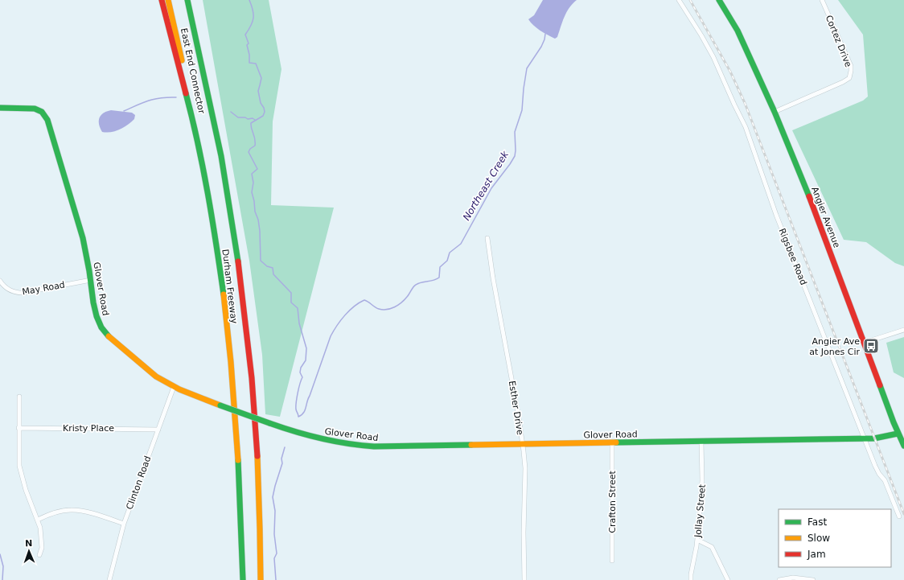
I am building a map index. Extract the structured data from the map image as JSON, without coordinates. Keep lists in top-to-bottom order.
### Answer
{
  "streets": {
    "main road": [
      "East End Connector",
      "Angier Avenue",
      "Durham Freeway",
      "Glover Road"
    ],
    "street": [
      "Cortez Drive",
      "Rigsbee Road",
      "May Road",
      "Esther Drive",
      "Kristy Place",
      "Clinton Road",
      "Crafton Street",
      "Jollay Street"
    ]
  },
  "crossings": [
    ["Cortez Drive", "Angier Avenue"],
    ["East End Connector", "Durham Freeway"],
    ["Angier Avenue", "Glover Road"],
    ["Rigsbee Road", "Glover Road"],
    ["May Road", "Glover Road"],
    ["Glover Road", "Esther Drive"],
    ["Glover Road", "Clinton Road"],
    ["Glover Road", "Crafton Street"],
    ["Glover Road", "Jollay Street"],
    ["Kristy Place", "Clinton Road"]
  ],
  "water": ["Northeast Creek"],
  "places": {
    "bus stop": ["Angier Ave at Jones Cir"]
  },
  "legend": ["Fast", "Slow", "Jam"],
  "north": "top"
}
